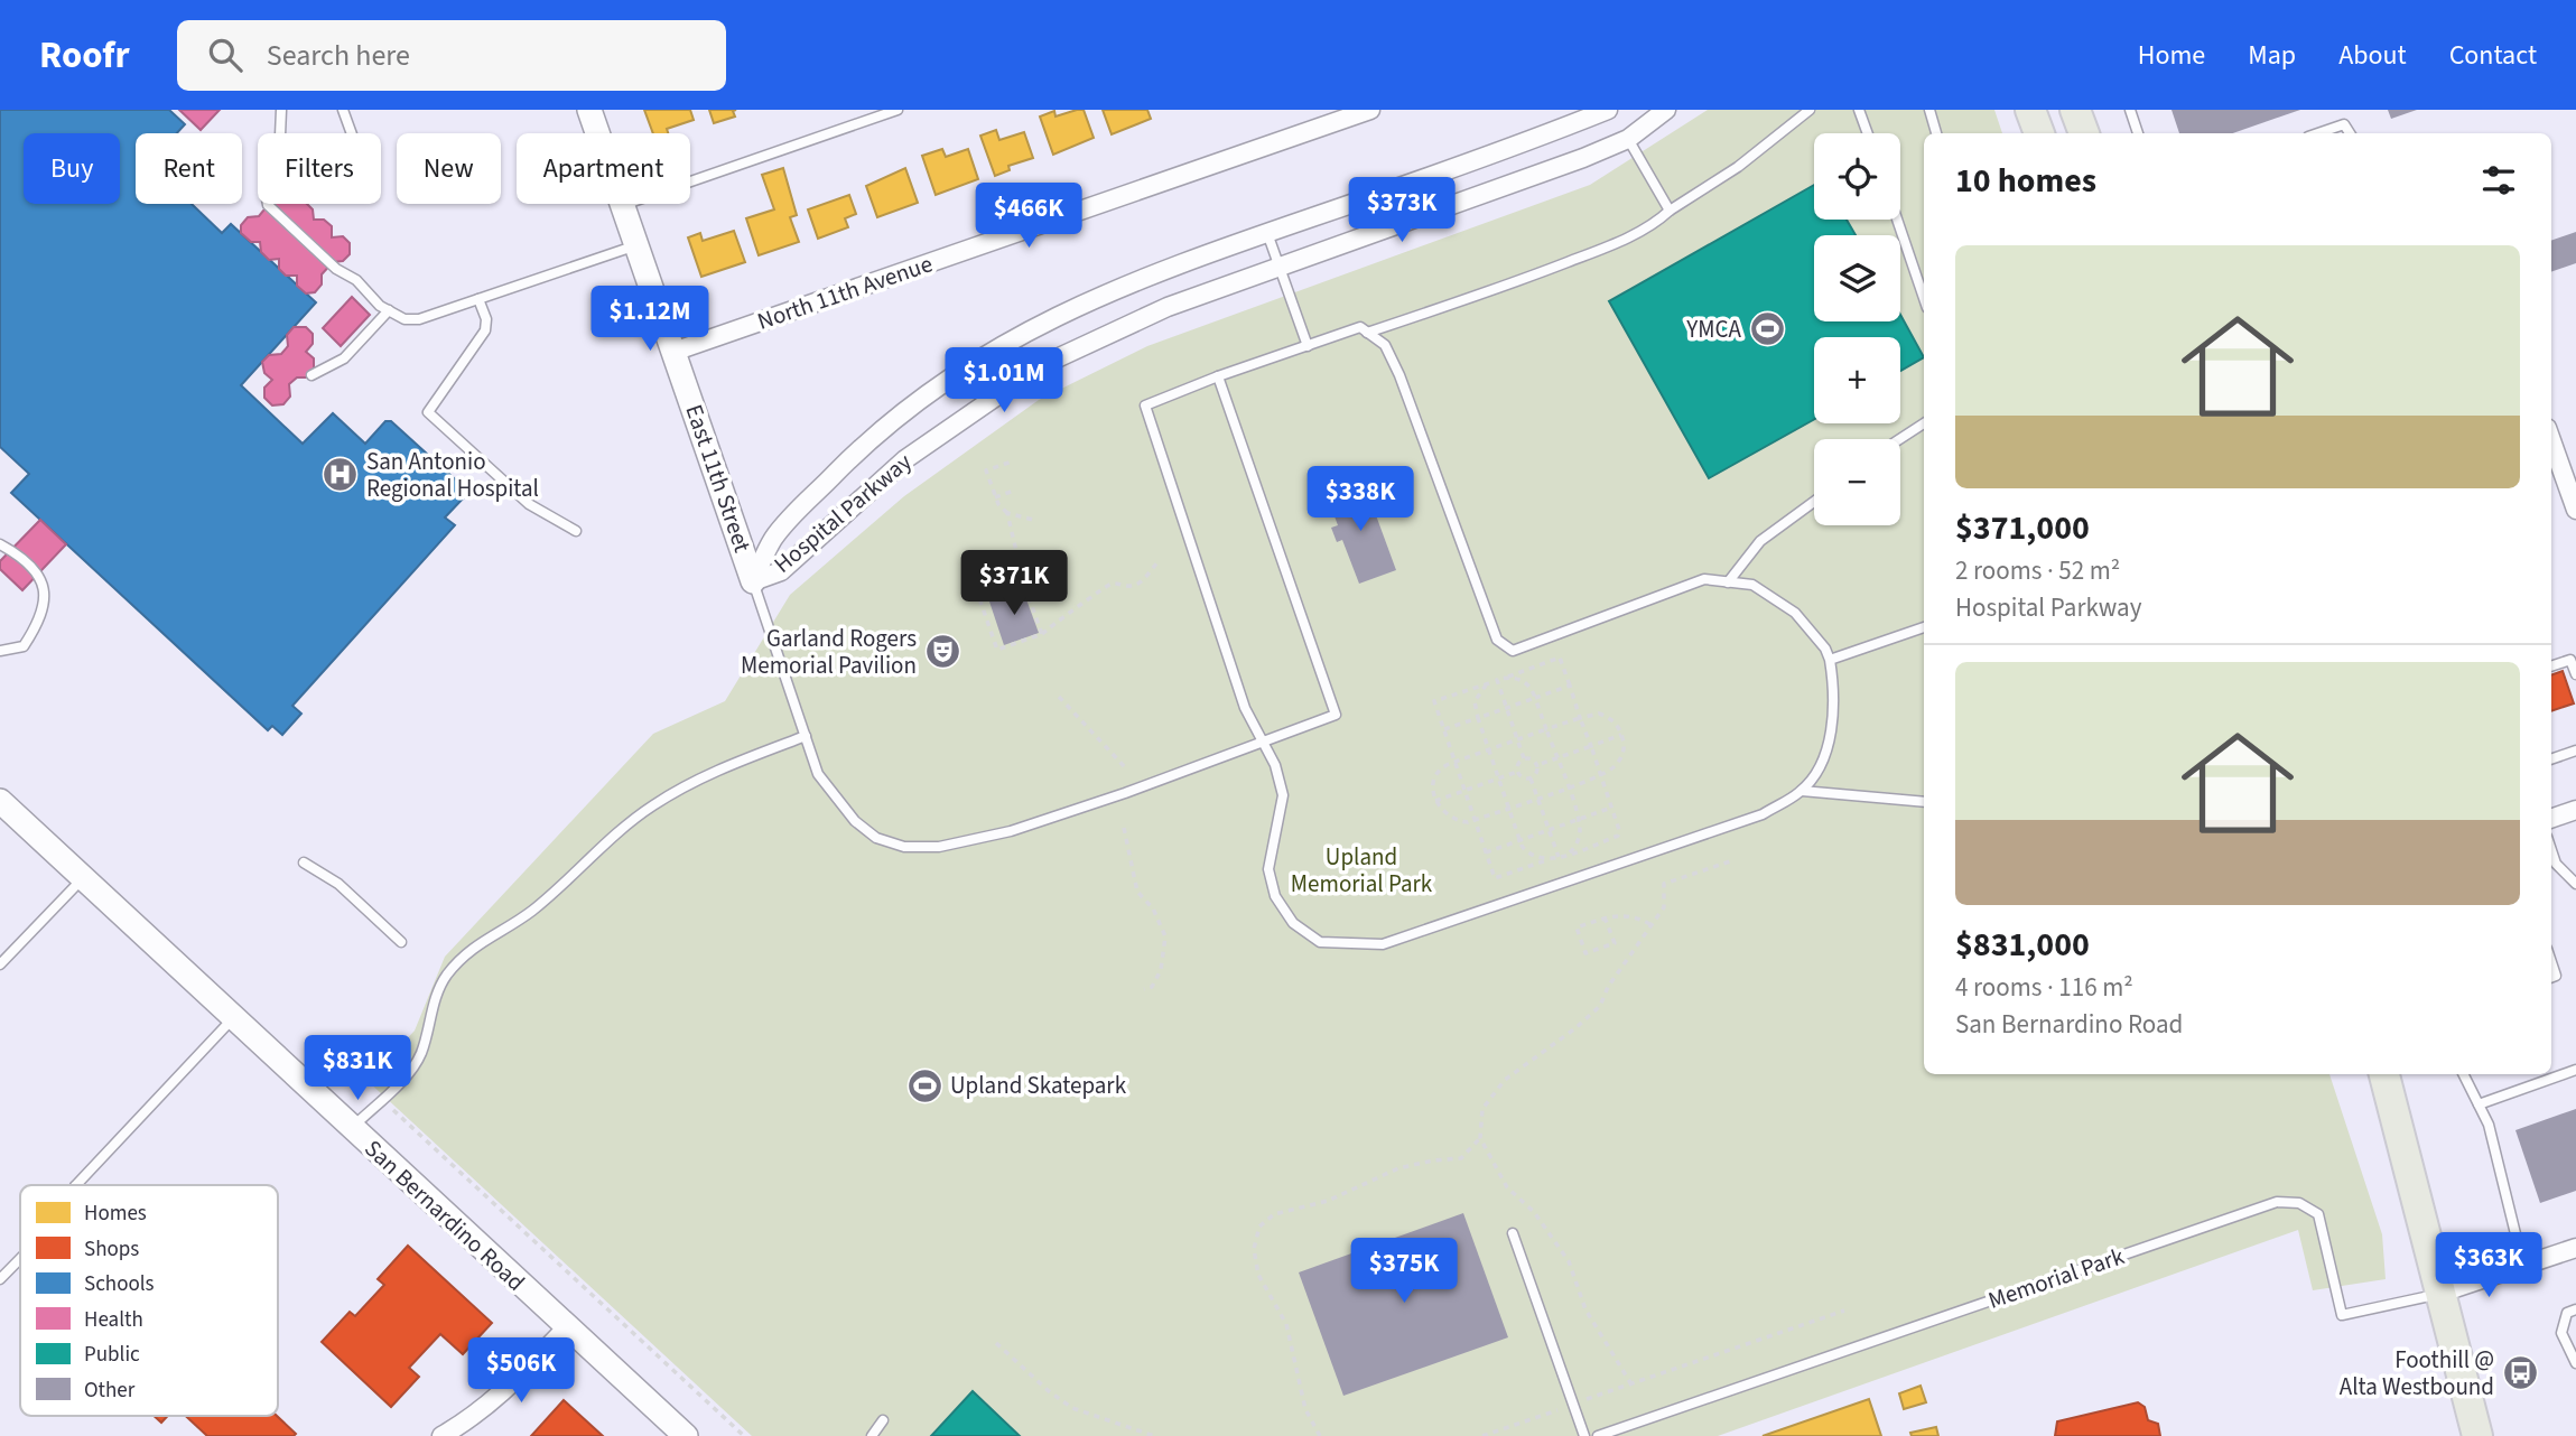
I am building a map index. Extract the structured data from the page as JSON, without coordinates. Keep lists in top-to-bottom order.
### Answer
{
  "streets": {
    "street": [
      "North 11th Avenue",
      "East 11th Street",
      "Hospital Parkway",
      "San Bernardino Road"
    ],
    "lane": ["Memorial Park"]
  },
  "crossings": [
    ["North 11th Avenue", "East 11th Street"],
    ["East 11th Street", "Hospital Parkway"]
  ],
  "parks": ["Upland Memorial Park"],
  "places": {
    "sports": ["YMCA", "Upland Skatepark"],
    "hospital": ["San Antonio Regional Hospital"],
    "theatre": ["Garland Rogers Memorial Pavilion"],
    "bus stop": ["Foothill @ Alta Westbound"]
  },
  "legend": [
    "Homes",
    "Shops",
    "Schools",
    "Health",
    "Public",
    "Other"
  ],
  "page": {
    "header": "Roofr",
    "search": "Search here",
    "nav": [
      "Home",
      "Map",
      "About",
      "Contact"
    ],
    "map_buttons": ["+", "−"],
    "chip": [
      "Buy",
      "Rent",
      "Filters",
      "New",
      "Apartment"
    ],
    "heading": "10 homes",
    "price": [
      "$373K",
      "$466K",
      "$1.12M",
      "$1.01M",
      "$338K",
      "$371K",
      "$831K",
      "$363K",
      "$375K",
      "$506K"
    ],
    "list": [
      {
        "name": "$371,000",
        "note": "2 rooms · 52 m² · Hospital Parkway"
      },
      {
        "name": "$831,000",
        "note": "4 rooms · 116 m² · San Bernardino Road"
      }
    ]
  }
}
